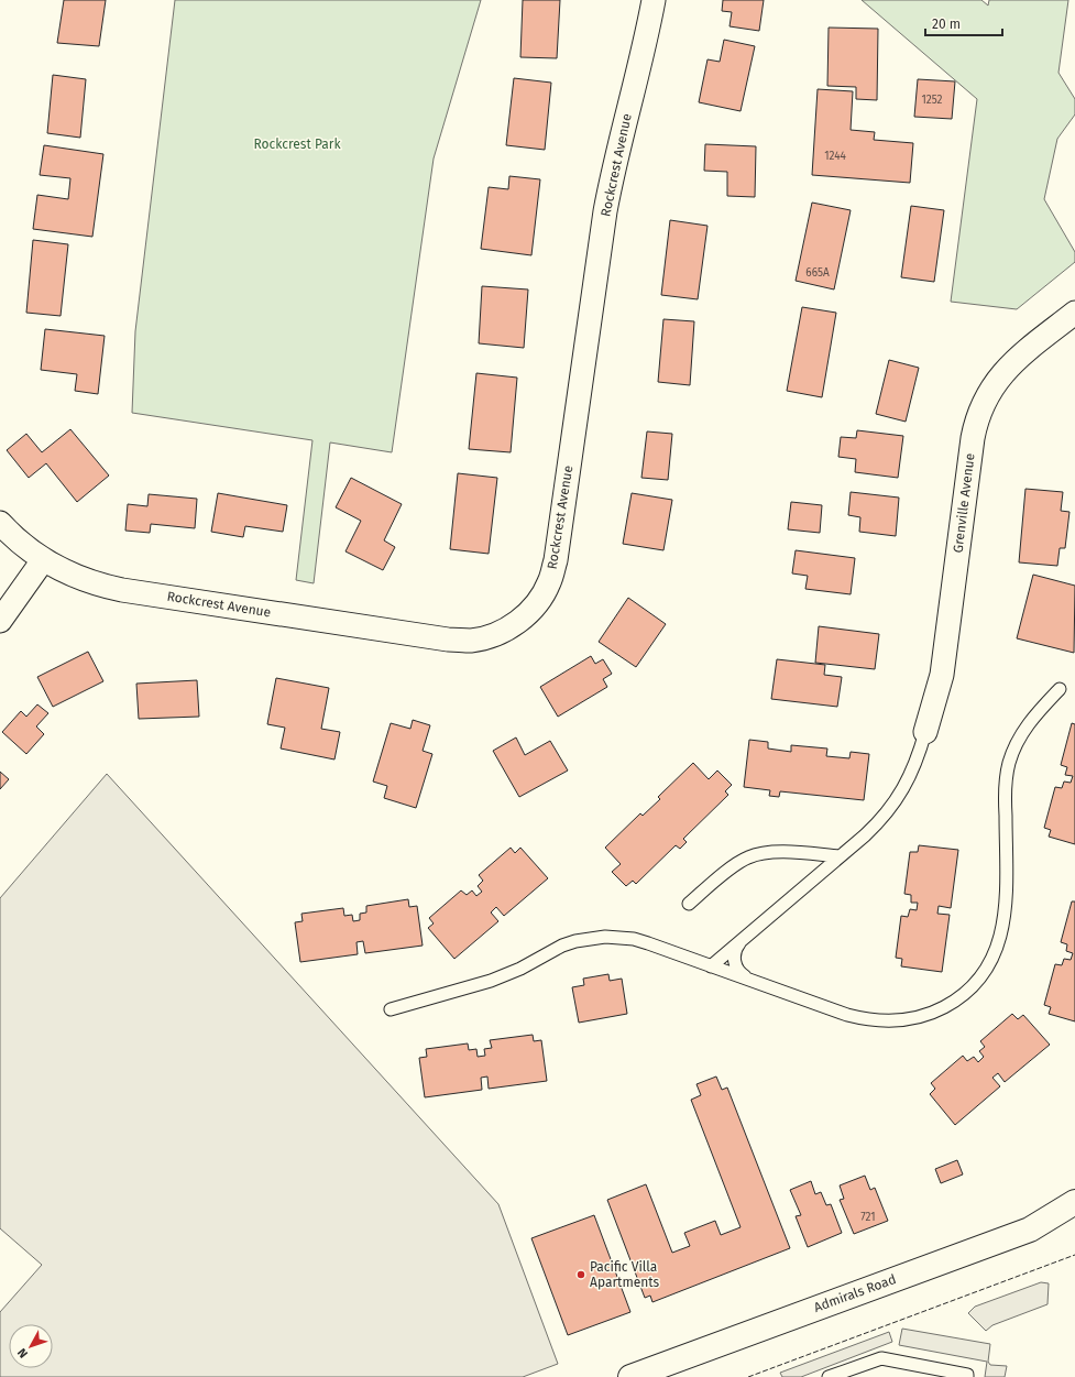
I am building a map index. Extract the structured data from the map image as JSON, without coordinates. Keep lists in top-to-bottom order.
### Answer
{
  "streets": {
    "main road": ["Admirals Road"],
    "street": ["Rockcrest Avenue", "Grenville Avenue"]
  },
  "parks": ["Rockcrest Park"],
  "places": ["Pacific Villa Apartments"],
  "house_numbers": [
    "1252",
    "1244",
    "665A",
    "721"
  ],
  "scale_bar": "20 m",
  "north": "bottom left"
}
